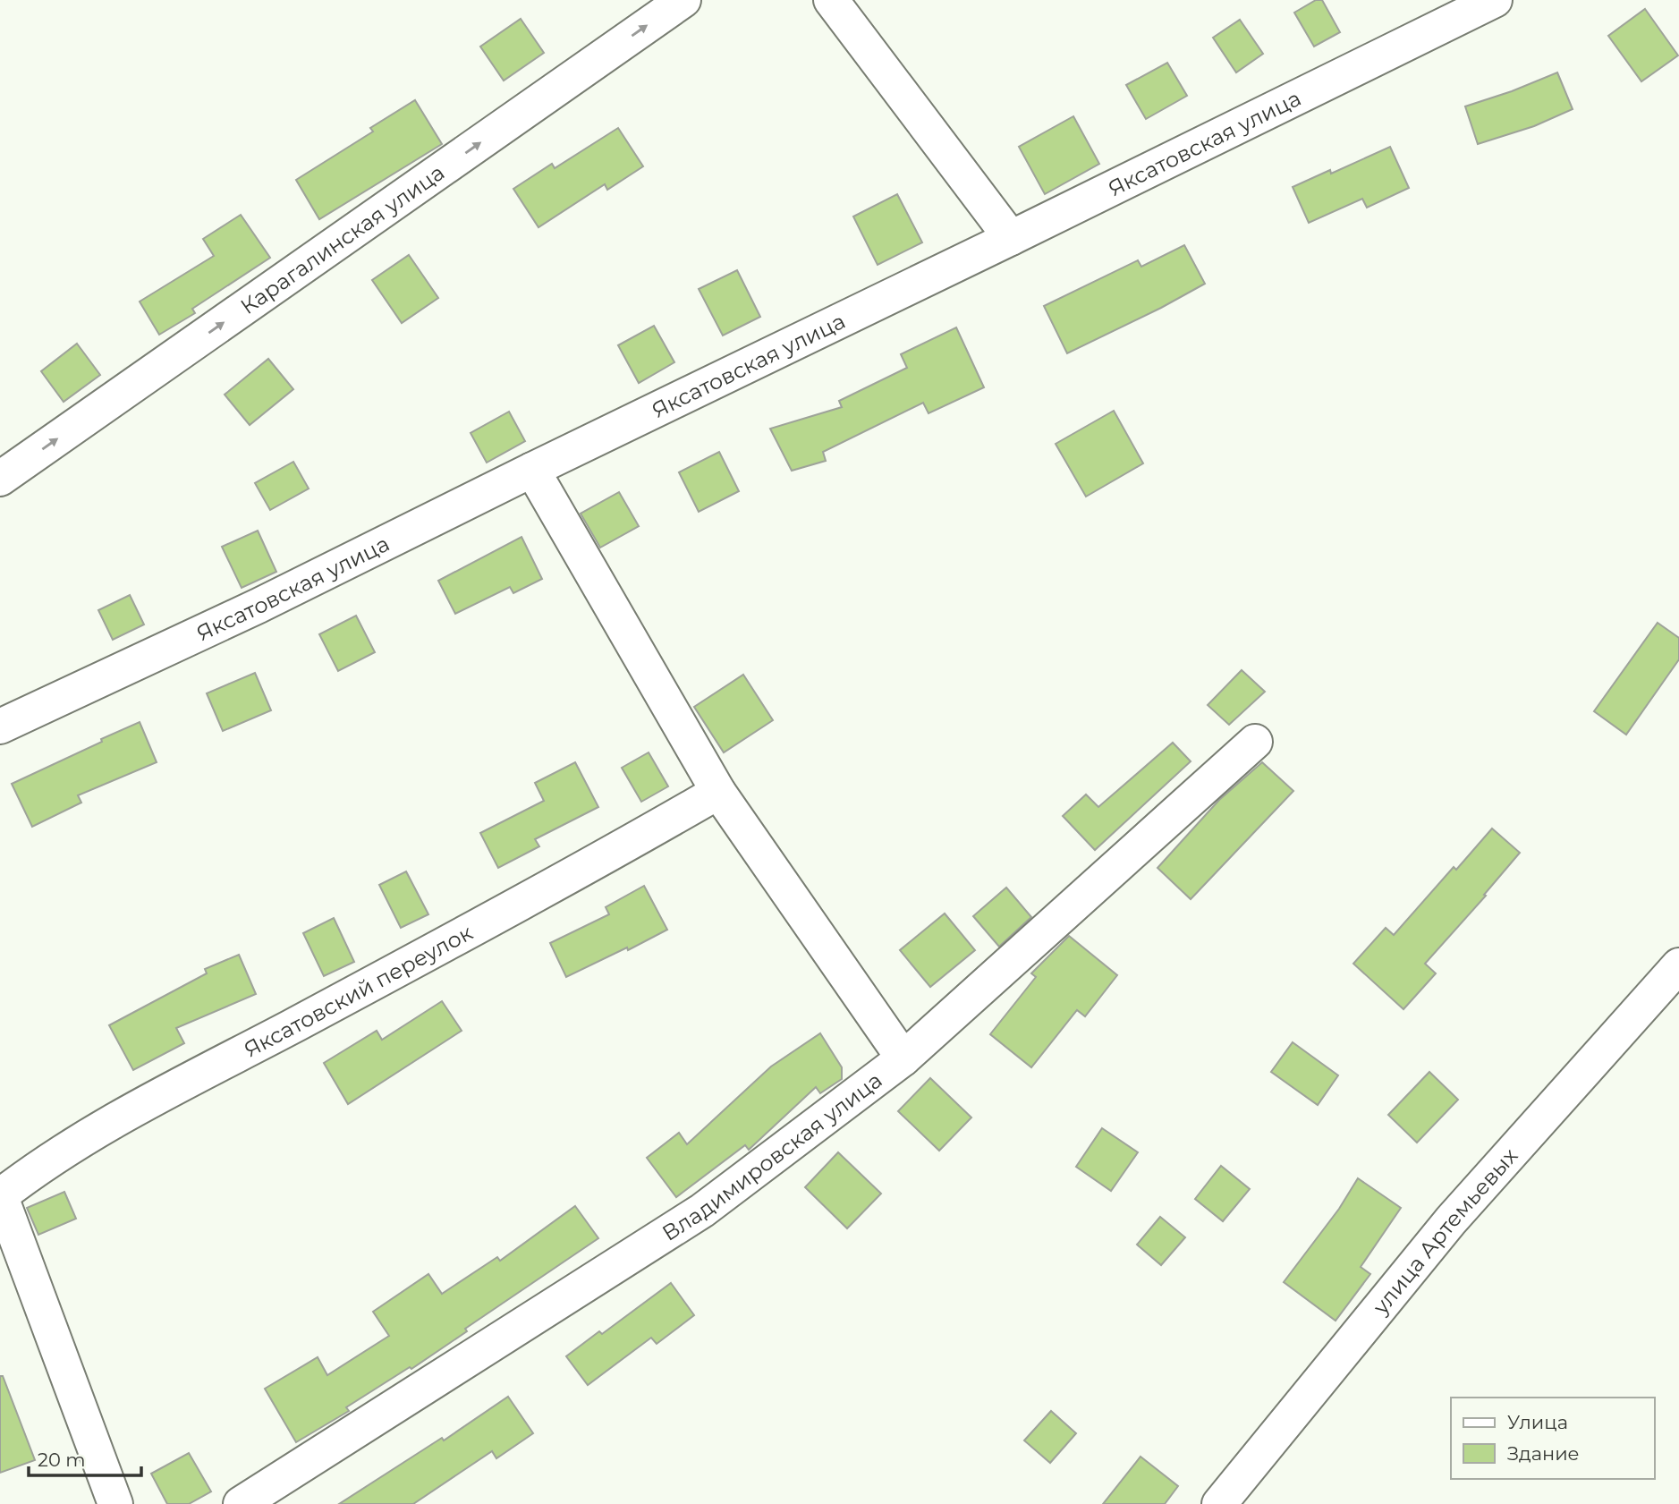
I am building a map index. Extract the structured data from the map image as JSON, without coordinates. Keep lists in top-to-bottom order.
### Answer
{
  "streets": {
    "street": [
      "Яксатовская улица",
      "Карагалинская улица",
      "Яксатовский переулок",
      "Владимировская улица",
      "улица Артемьевых"
    ]
  },
  "one_way": ["Карагалинская улица"],
  "legend": ["Улица", "Здание"],
  "scale_bar": "20 m"
}
